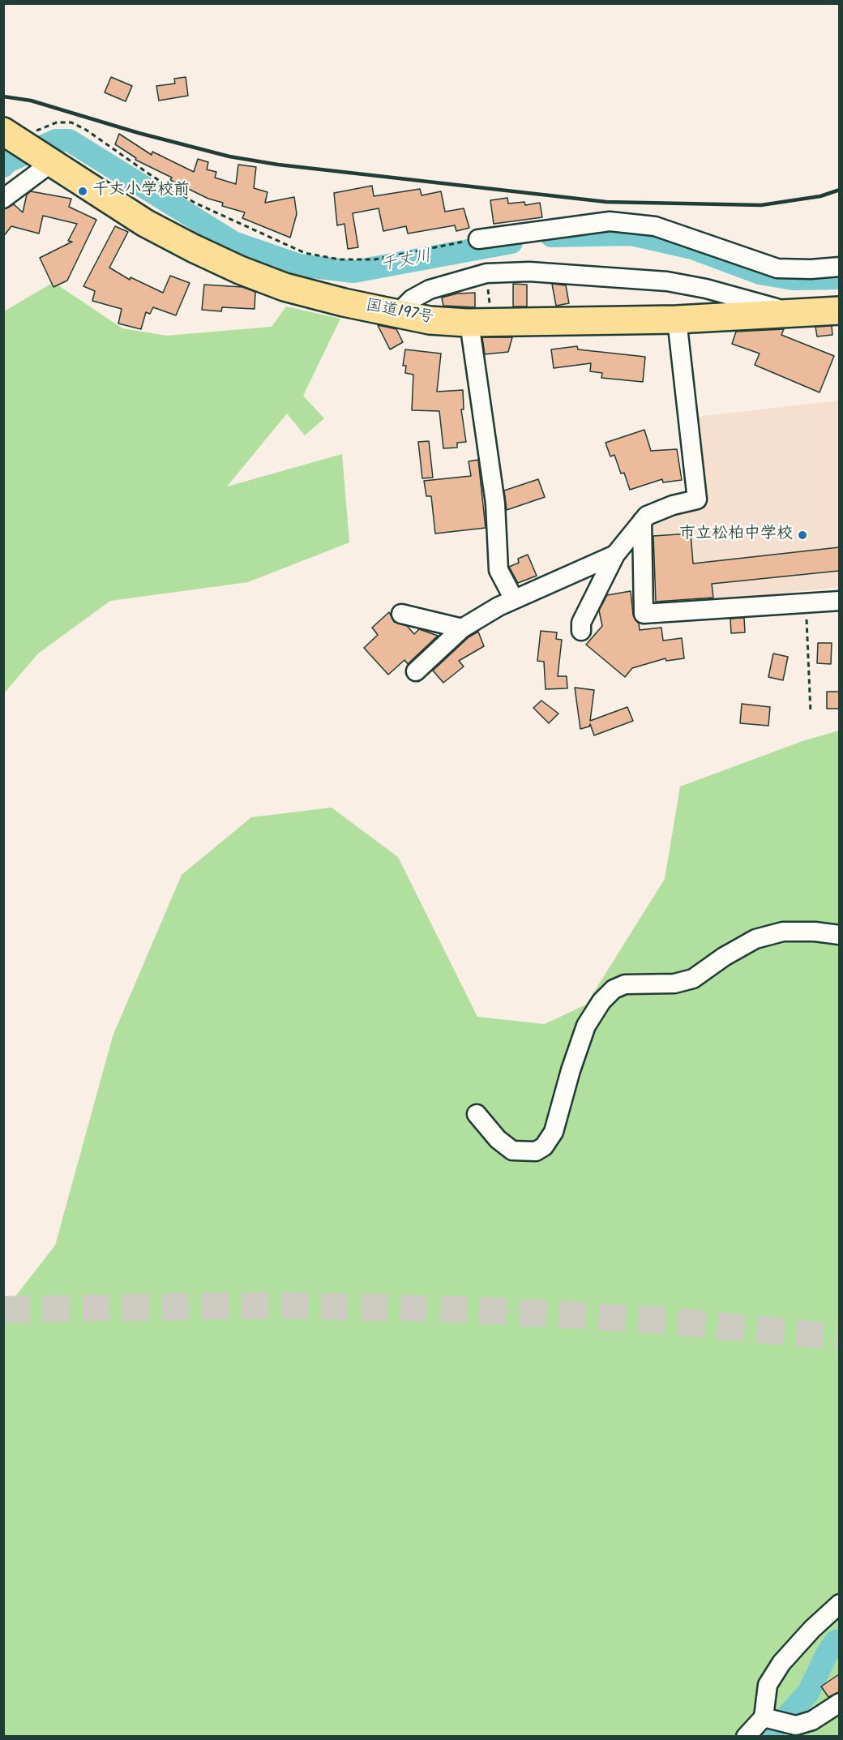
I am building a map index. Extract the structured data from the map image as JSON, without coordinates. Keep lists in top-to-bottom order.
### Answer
{
  "streets": {
    "highway": ["国道197号"]
  },
  "water": ["千丈川"],
  "places": ["千丈小学校前", "市立松柏中学校"]
}
